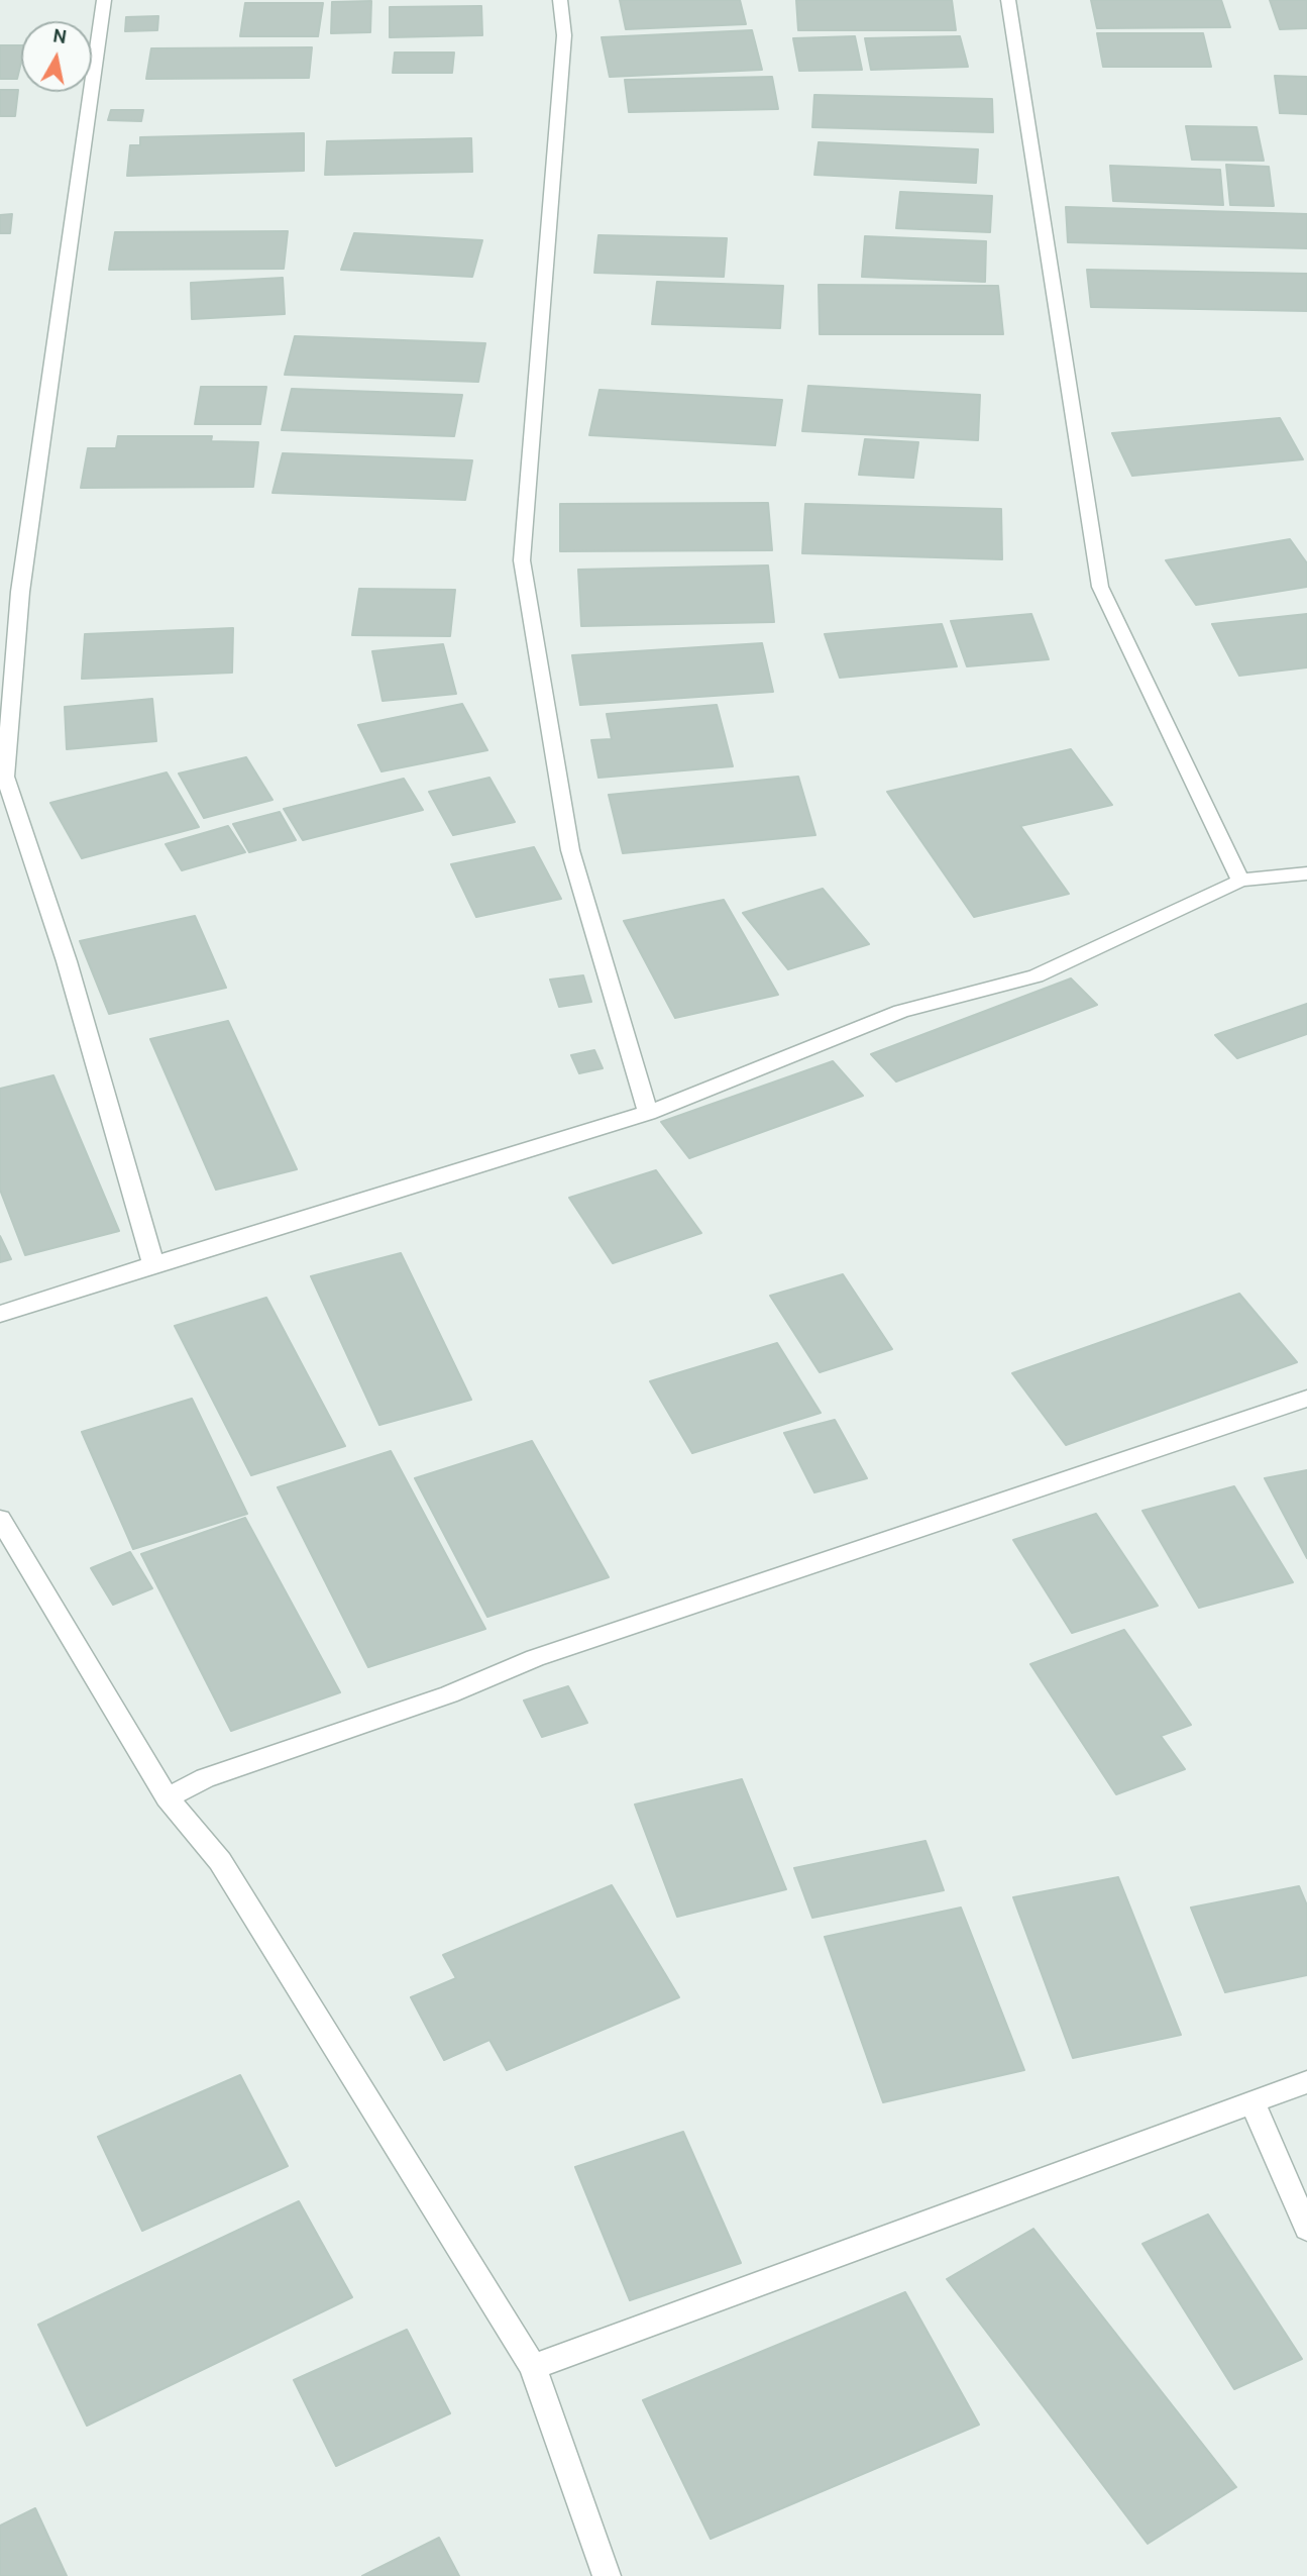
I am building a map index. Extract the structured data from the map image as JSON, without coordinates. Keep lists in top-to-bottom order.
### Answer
{
  "north": "top"
}
